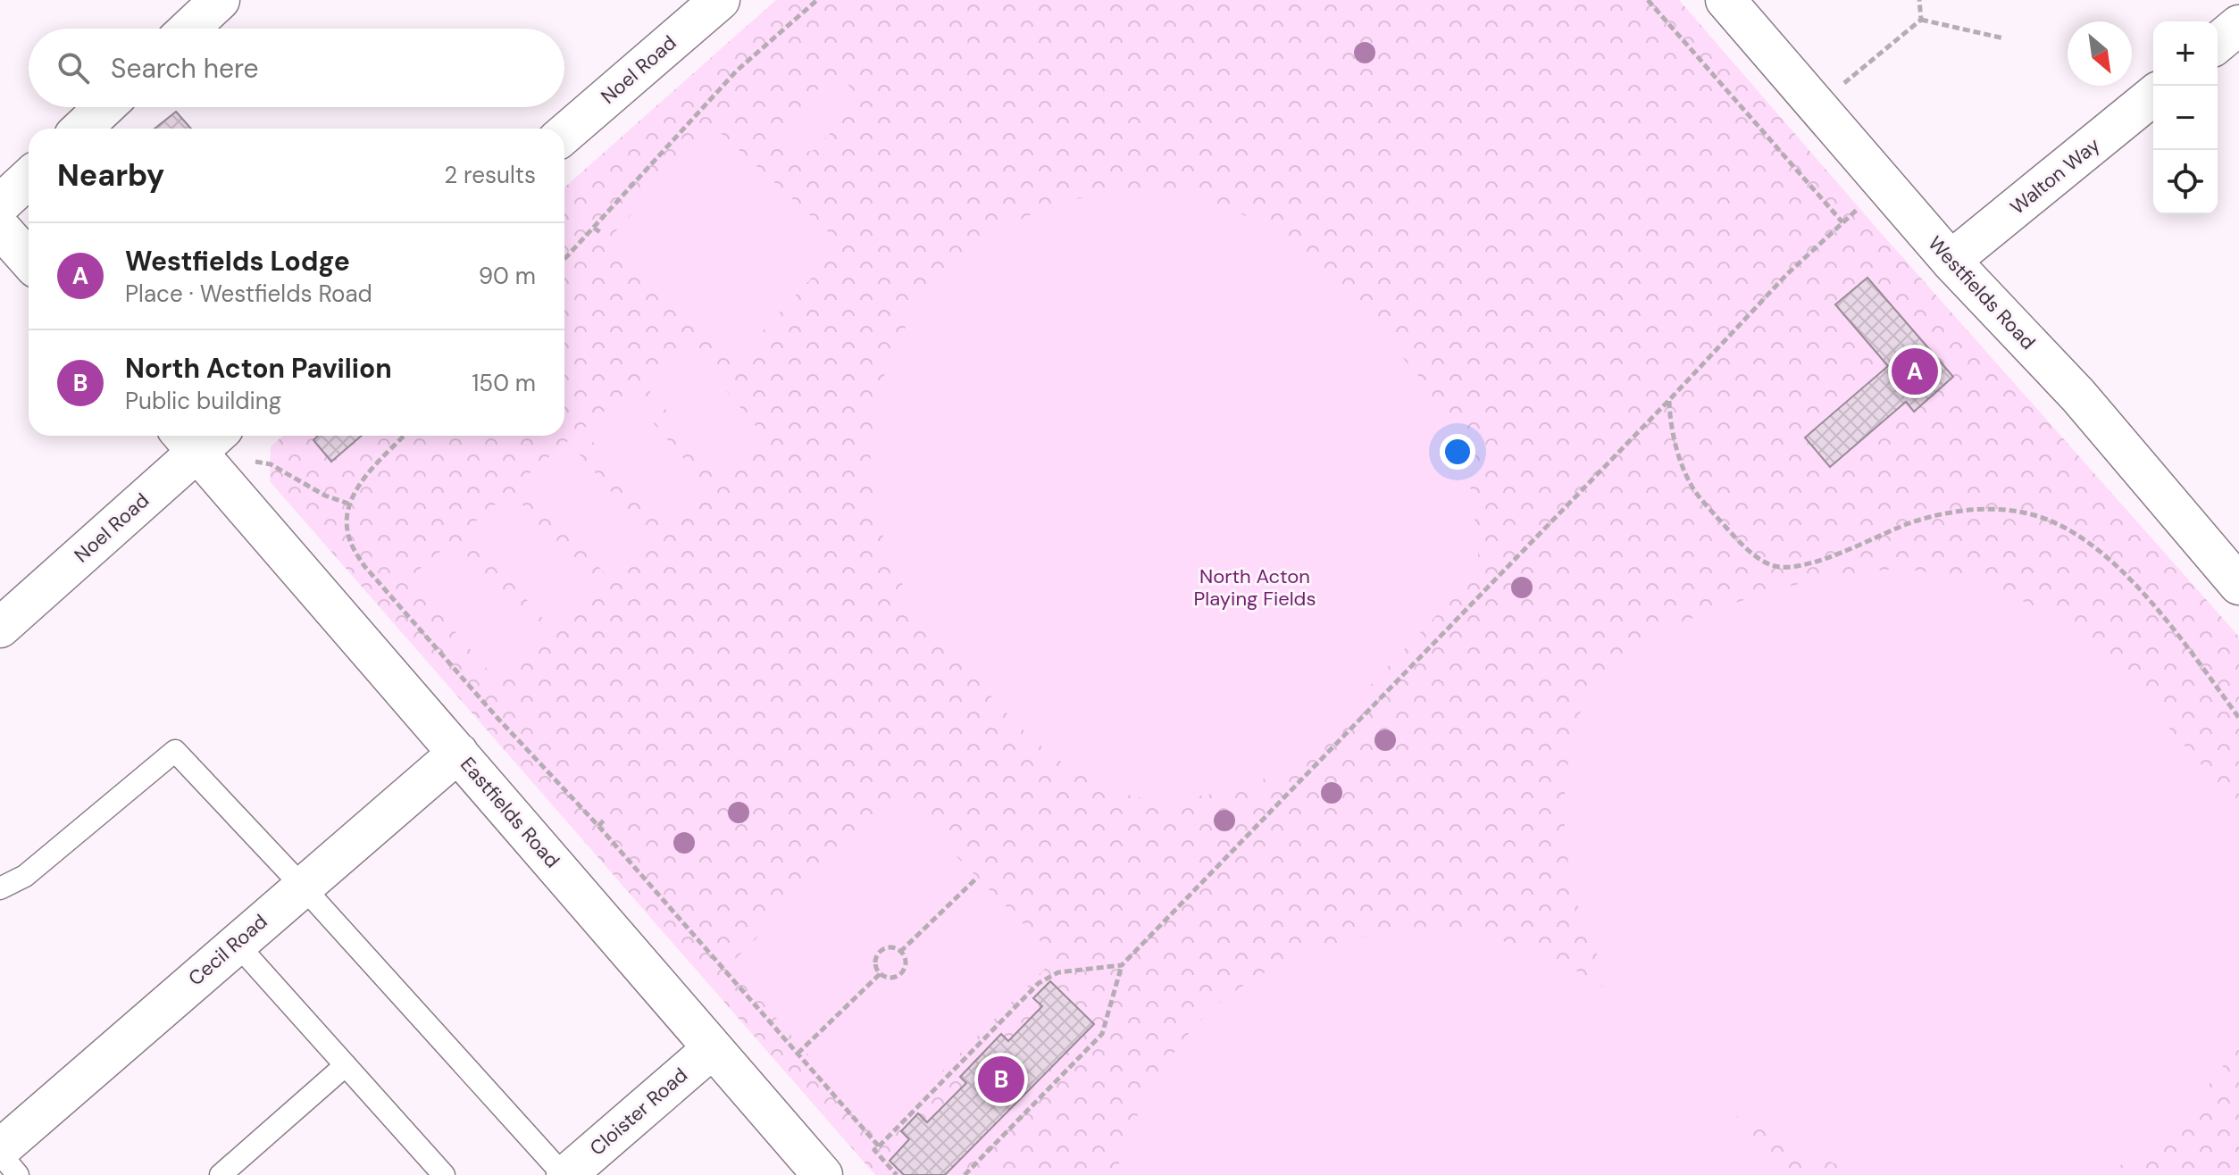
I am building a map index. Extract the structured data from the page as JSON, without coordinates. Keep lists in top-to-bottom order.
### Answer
{
  "streets": {
    "street": [
      "Noel Road",
      "Walton Way",
      "Westfields Road",
      "Eastfields Road",
      "Cecil Road",
      "Cloister Road"
    ]
  },
  "crossings": [
    ["Noel Road", "Eastfields Road"],
    ["Walton Way", "Westfields Road"],
    ["Eastfields Road", "Cecil Road"],
    ["Eastfields Road", "Cloister Road"]
  ],
  "parks": ["North Acton Playing Fields"],
  "north": "bottom right",
  "page": {
    "map_buttons": ["+", "−"],
    "search": "Search here",
    "heading": ["Nearby", "2 results"],
    "list": [
      {
        "mark": "A",
        "name": "Westfields Lodge",
        "note": "Place · Westfields Road",
        "value": "90 m"
      },
      {
        "mark": "B",
        "name": "North Acton Pavilion",
        "note": "Public building",
        "value": "150 m"
      }
    ],
    "pins": ["A", "B"]
  }
}
